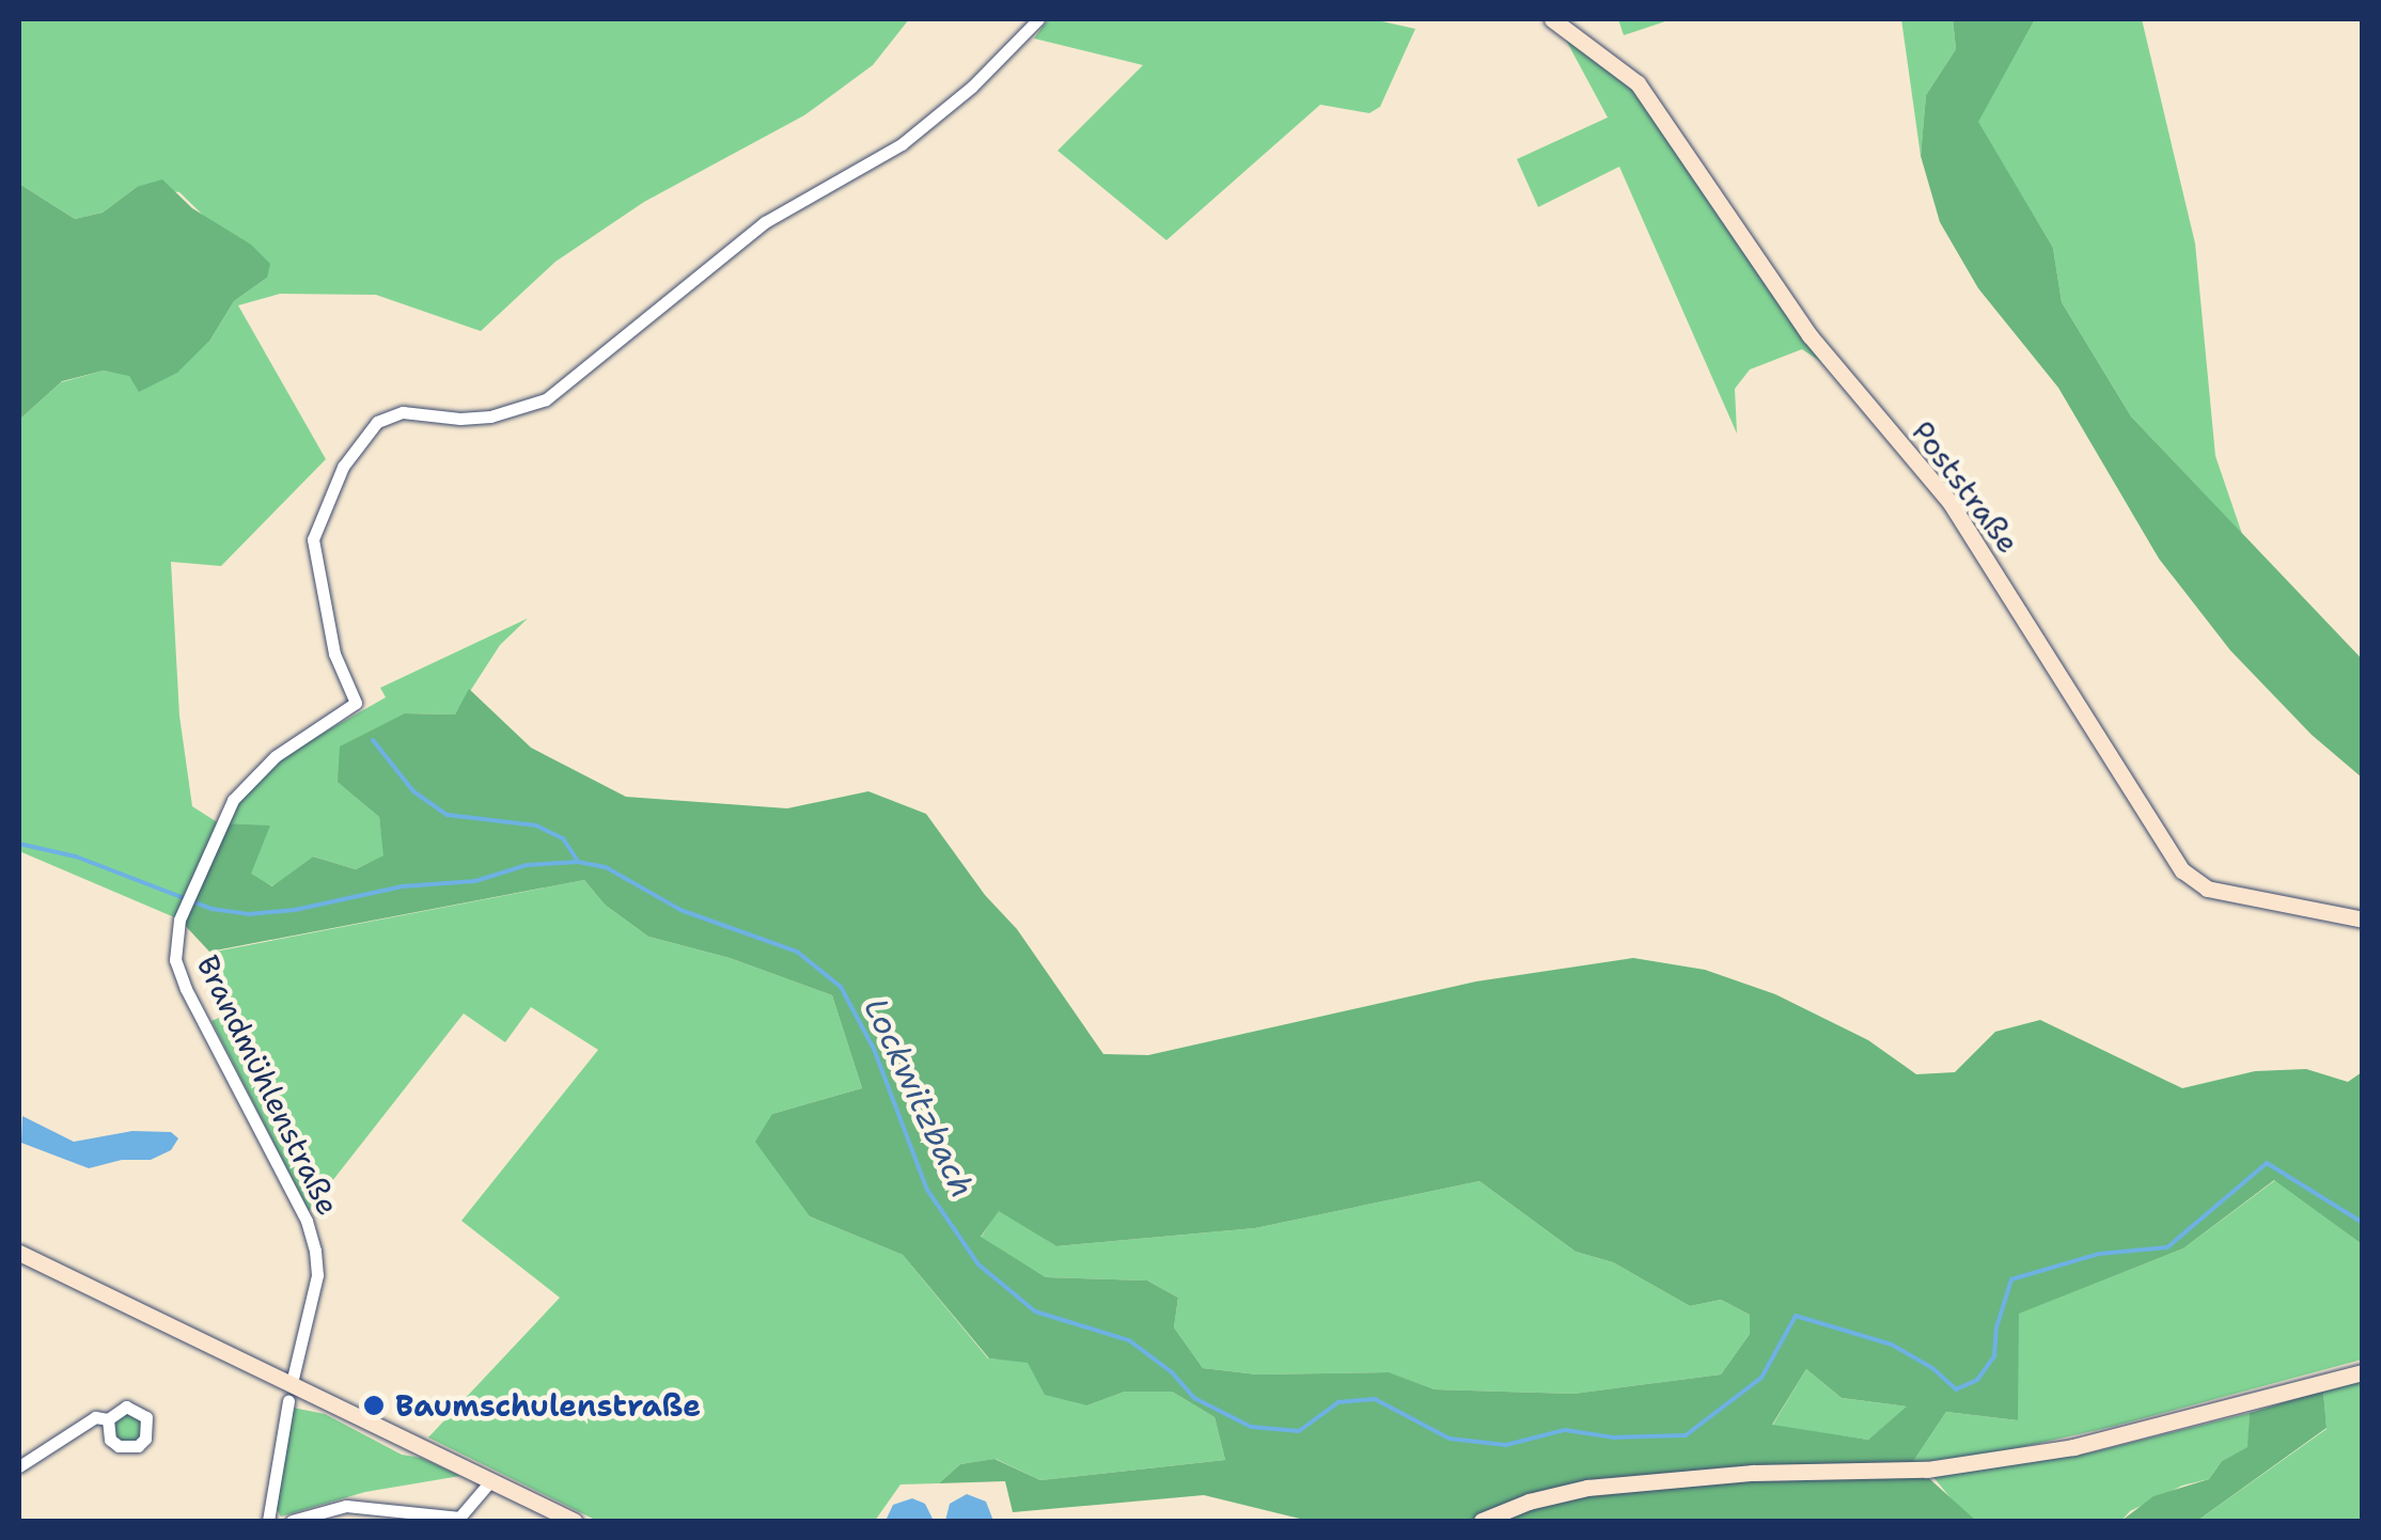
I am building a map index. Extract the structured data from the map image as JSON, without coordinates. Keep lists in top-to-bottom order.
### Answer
{
  "streets": {
    "main road": ["Poststraße"],
    "street": ["Brandmühlenstraße"]
  },
  "water": ["Lockwitzbach"],
  "places": ["Baumschulenstraße"]
}
